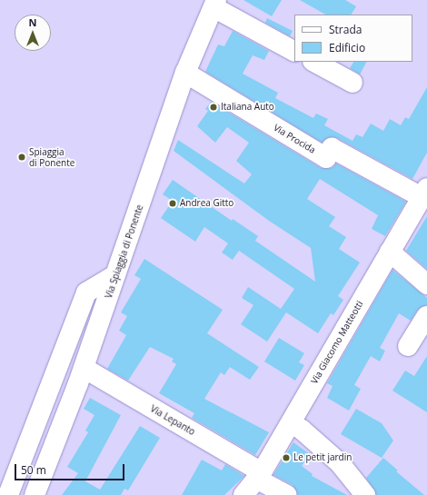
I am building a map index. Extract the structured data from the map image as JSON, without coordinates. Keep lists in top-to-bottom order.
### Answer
{
  "streets": {
    "street": [
      "Via Procida",
      "Via Spiaggia di Ponente",
      "Via Giacomo Matteotti",
      "Via Lepanto"
    ]
  },
  "crossings": [
    ["Via Procida", "Via Spiaggia di Ponente"],
    ["Via Procida", "Via Giacomo Matteotti"],
    ["Via Spiaggia di Ponente", "Via Lepanto"],
    ["Via Giacomo Matteotti", "Via Lepanto"]
  ],
  "places": [
    "Italiana Auto",
    "Spiaggia di Ponente",
    "Andrea Gitto",
    "Le petit jardin"
  ],
  "legend": ["Strada", "Edificio"],
  "scale_bar": "50 m",
  "north": "top"
}
